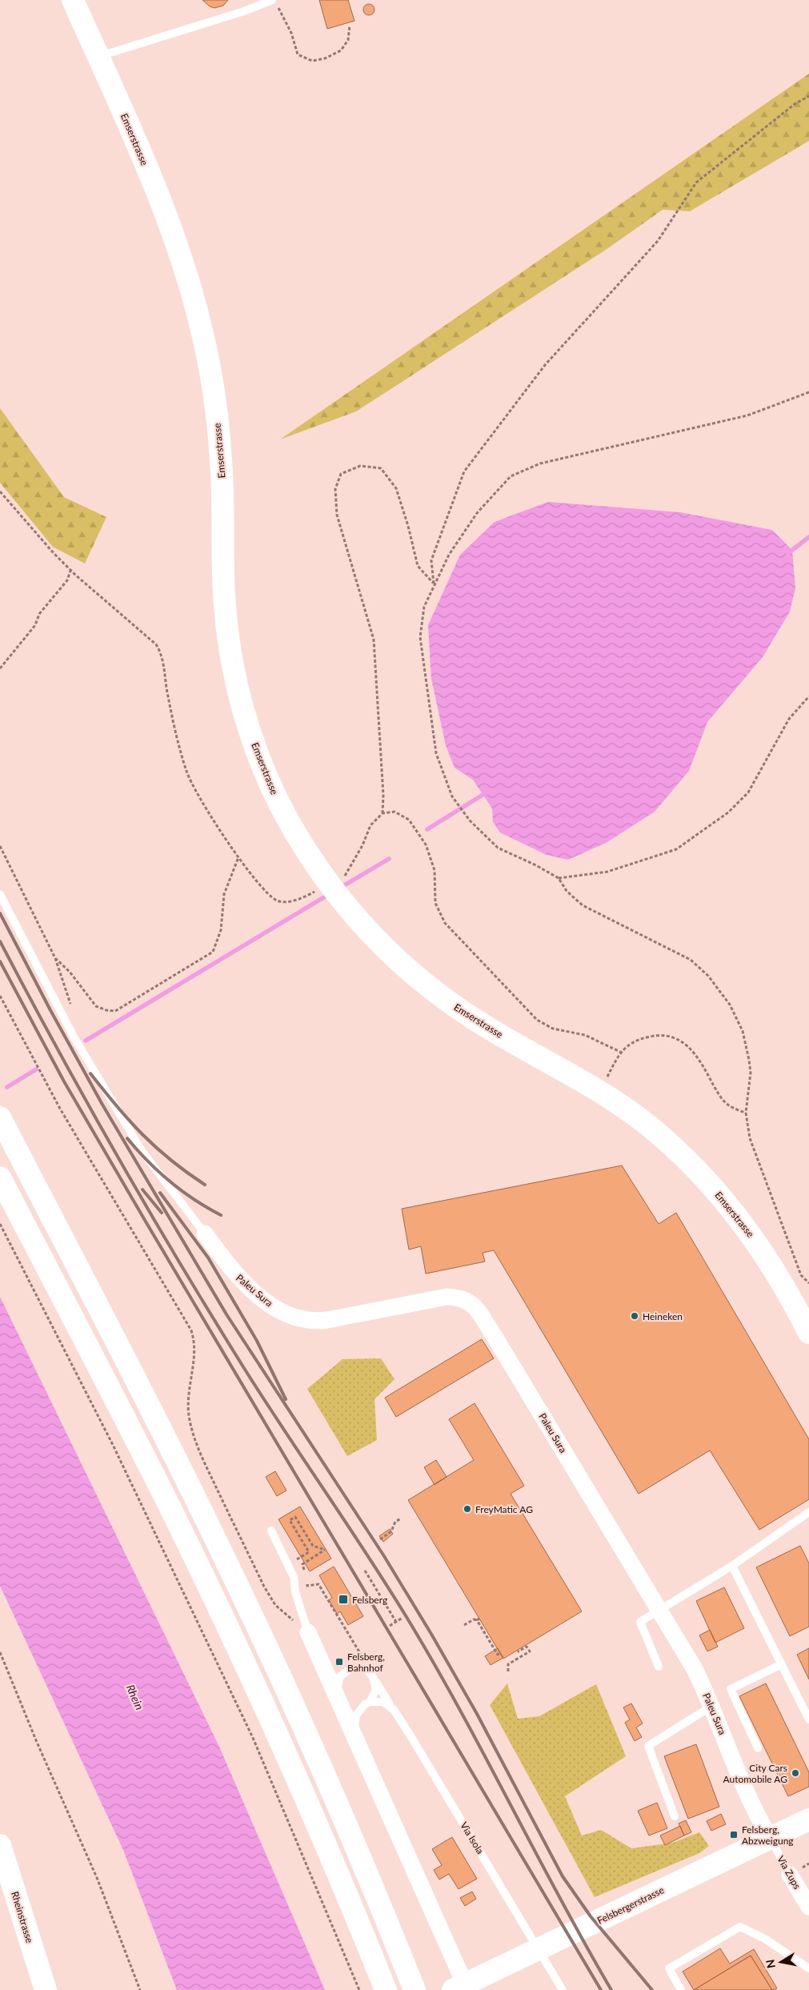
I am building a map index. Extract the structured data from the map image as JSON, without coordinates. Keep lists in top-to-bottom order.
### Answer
{
  "streets": {
    "main road": ["Emserstrasse", "Felsbergerstrasse", "Rheinstrasse"],
    "street": ["Paleu Sura", "Via Zups"],
    "lane": ["Via Isola"]
  },
  "crossings": [
    ["Paleu Sura", "Via Zups"],
    ["Paleu Sura", "Felsbergerstrasse"],
    ["Via Zups", "Felsbergerstrasse"]
  ],
  "water": ["Rhein"],
  "places": {
    "other": ["Heineken", "FreyMatic AG", "City Cars Automobile AG"],
    "transit": ["Felsberg", "Felsberg, Bahnhof", "Felsberg, Abzweigung"]
  },
  "north": "left"
}
